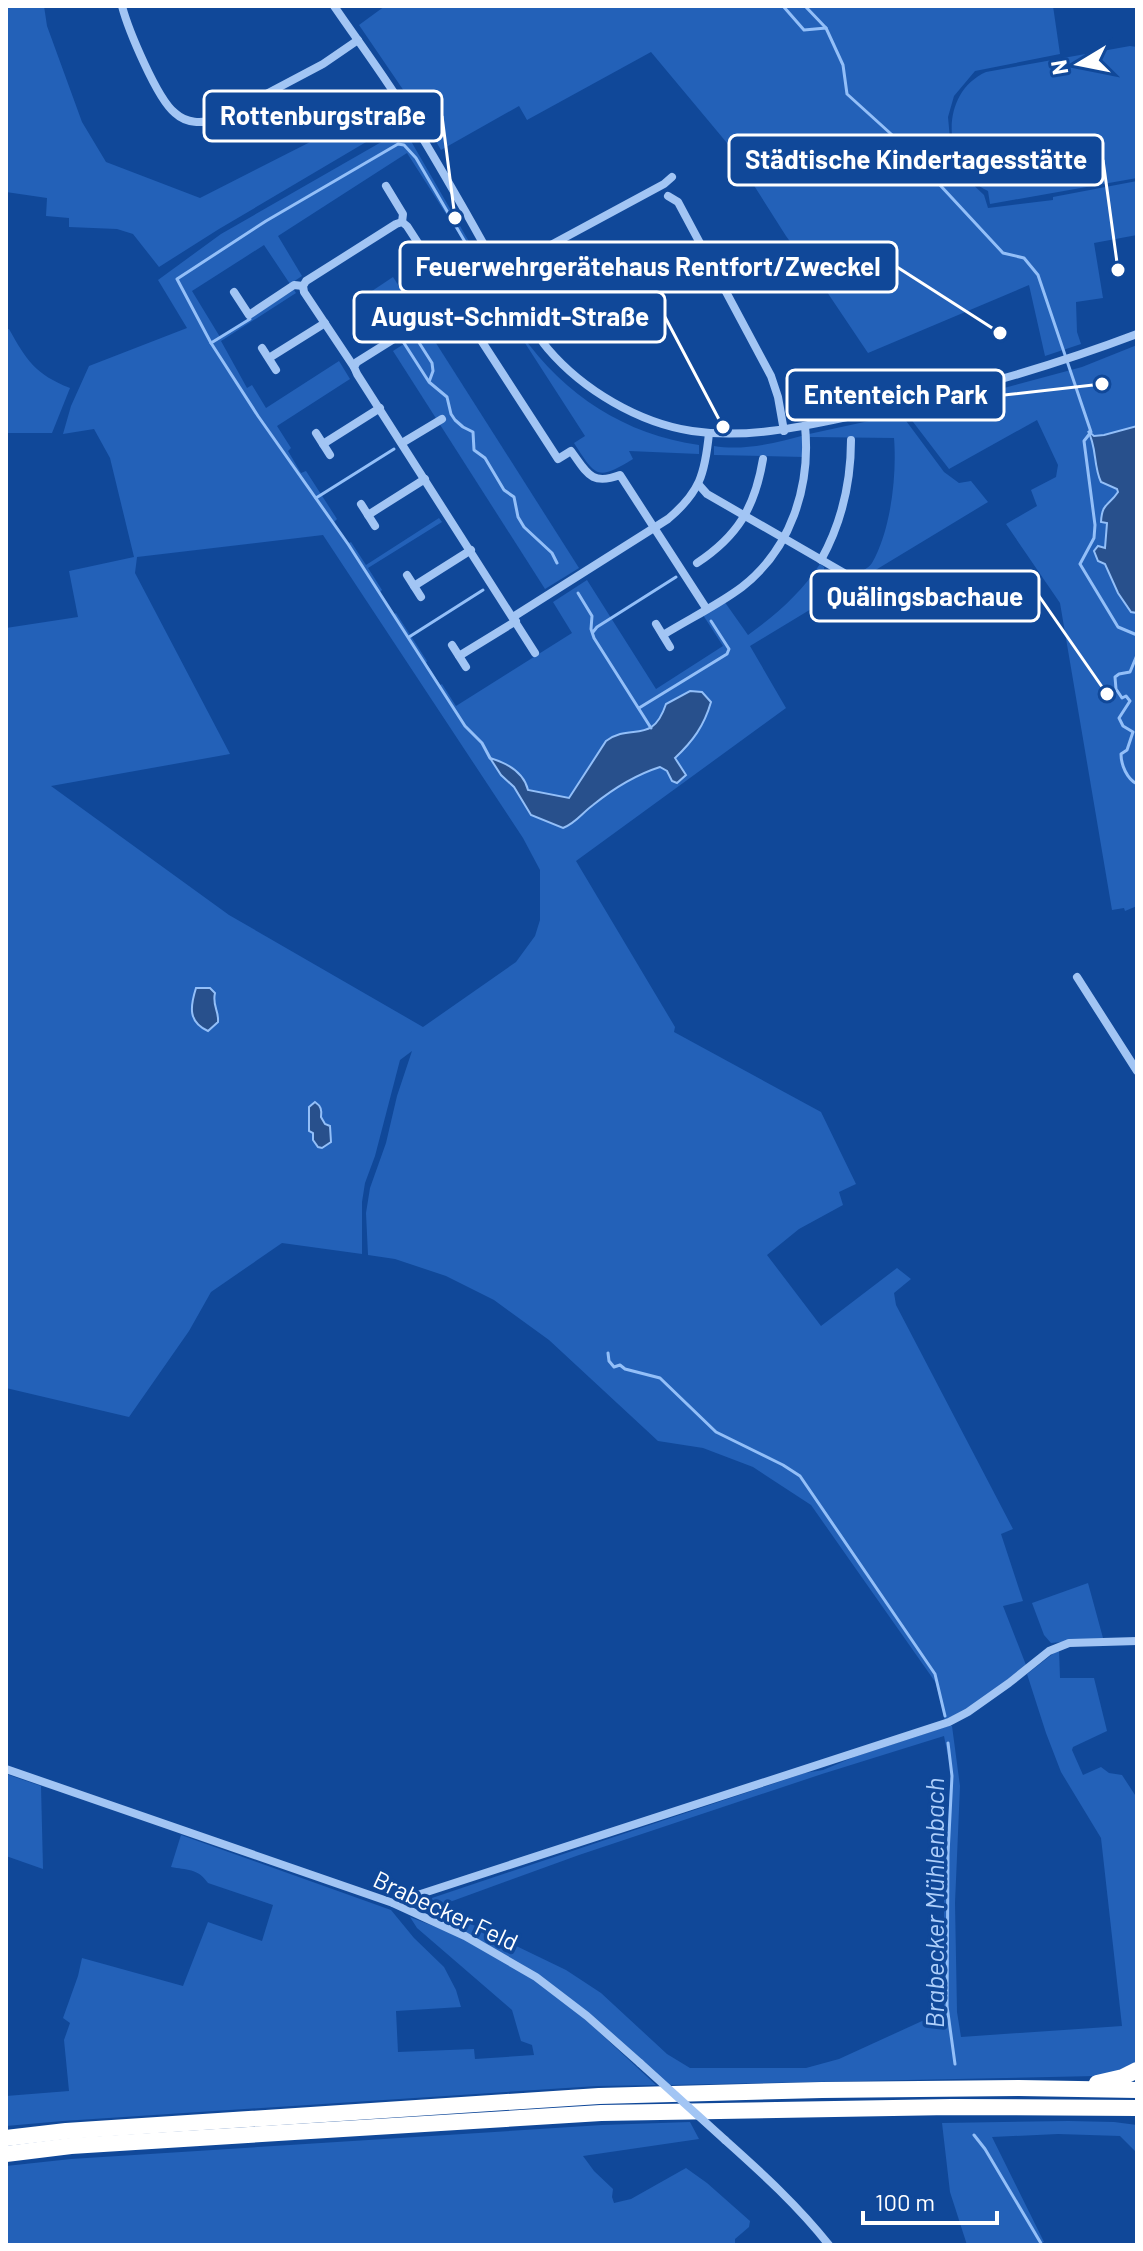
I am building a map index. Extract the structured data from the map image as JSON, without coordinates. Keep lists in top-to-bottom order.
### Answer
{
  "streets": {
    "street": ["Brabecker Feld"]
  },
  "water": ["Brabecker Mühlenbach"],
  "places": [
    "Rottenburgstraße",
    "Städtische Kindertagesstätte",
    "Feuerwehrgerätehaus Rentfort/Zweckel",
    "Ententeich Park",
    "August-Schmidt-Straße",
    "Quälingsbachaue"
  ],
  "scale_bar": "100 m",
  "north": "left"
}
